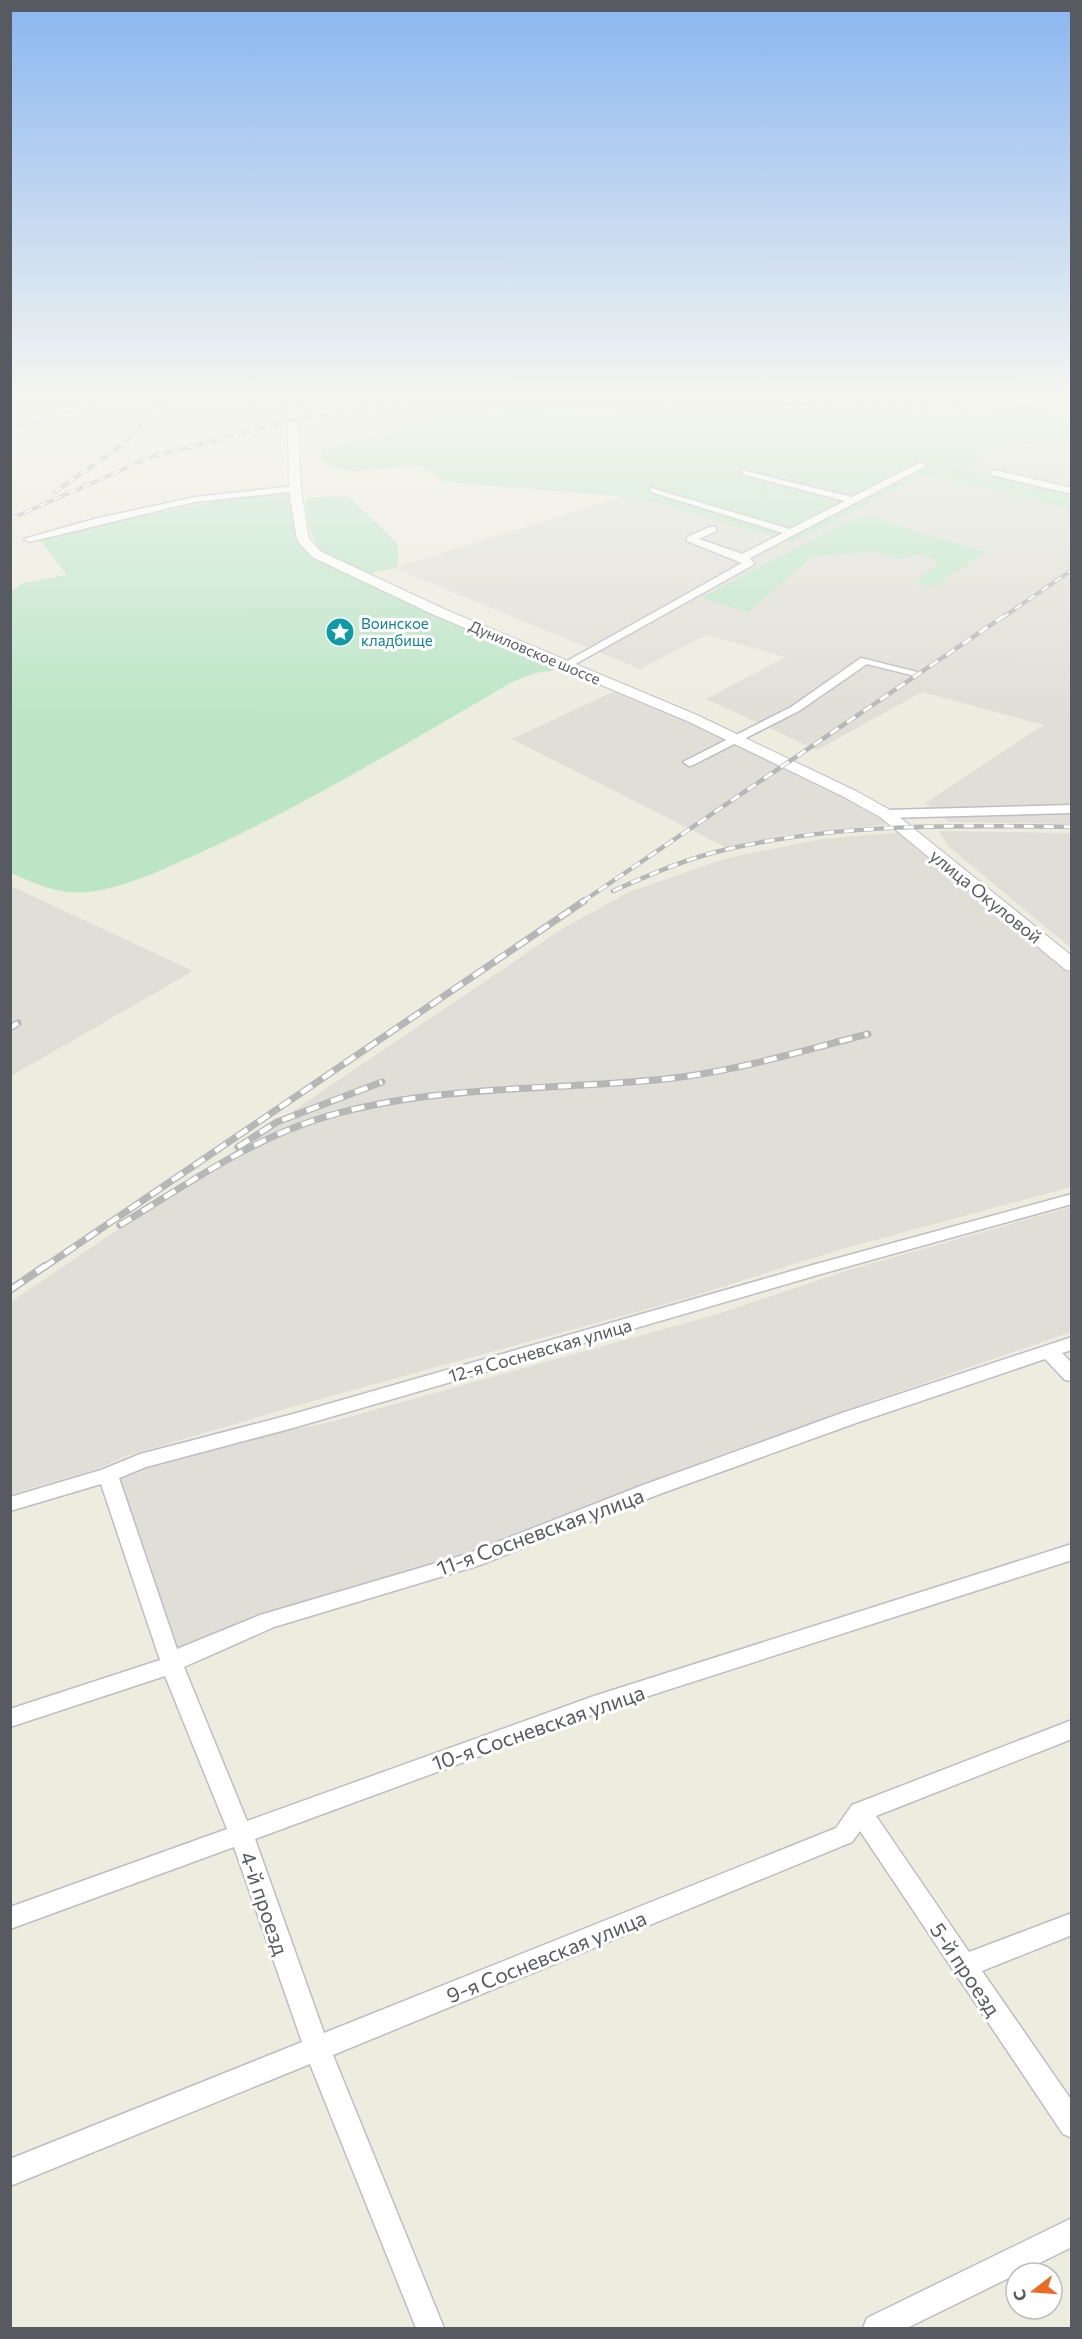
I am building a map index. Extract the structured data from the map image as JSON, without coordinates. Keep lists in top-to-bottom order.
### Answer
{
  "streets": {
    "street": [
      "Дуниловское шоссе",
      "улица Окуловой",
      "12-я Сосневская улица",
      "11-я Сосневская улица",
      "10-я Сосневская улица",
      "4-й проезд",
      "9-я Сосневская улица",
      "5-й проезд"
    ]
  },
  "crossings": [
    ["Дуниловское шоссе", "улица Окуловой"],
    ["12-я Сосневская улица", "4-й проезд"],
    ["11-я Сосневская улица", "4-й проезд"],
    ["10-я Сосневская улица", "4-й проезд"],
    ["4-й проезд", "9-я Сосневская улица"],
    ["9-я Сосневская улица", "5-й проезд"]
  ],
  "places": {
    "place": ["Воинское кладбище"]
  },
  "north": "left"
}
